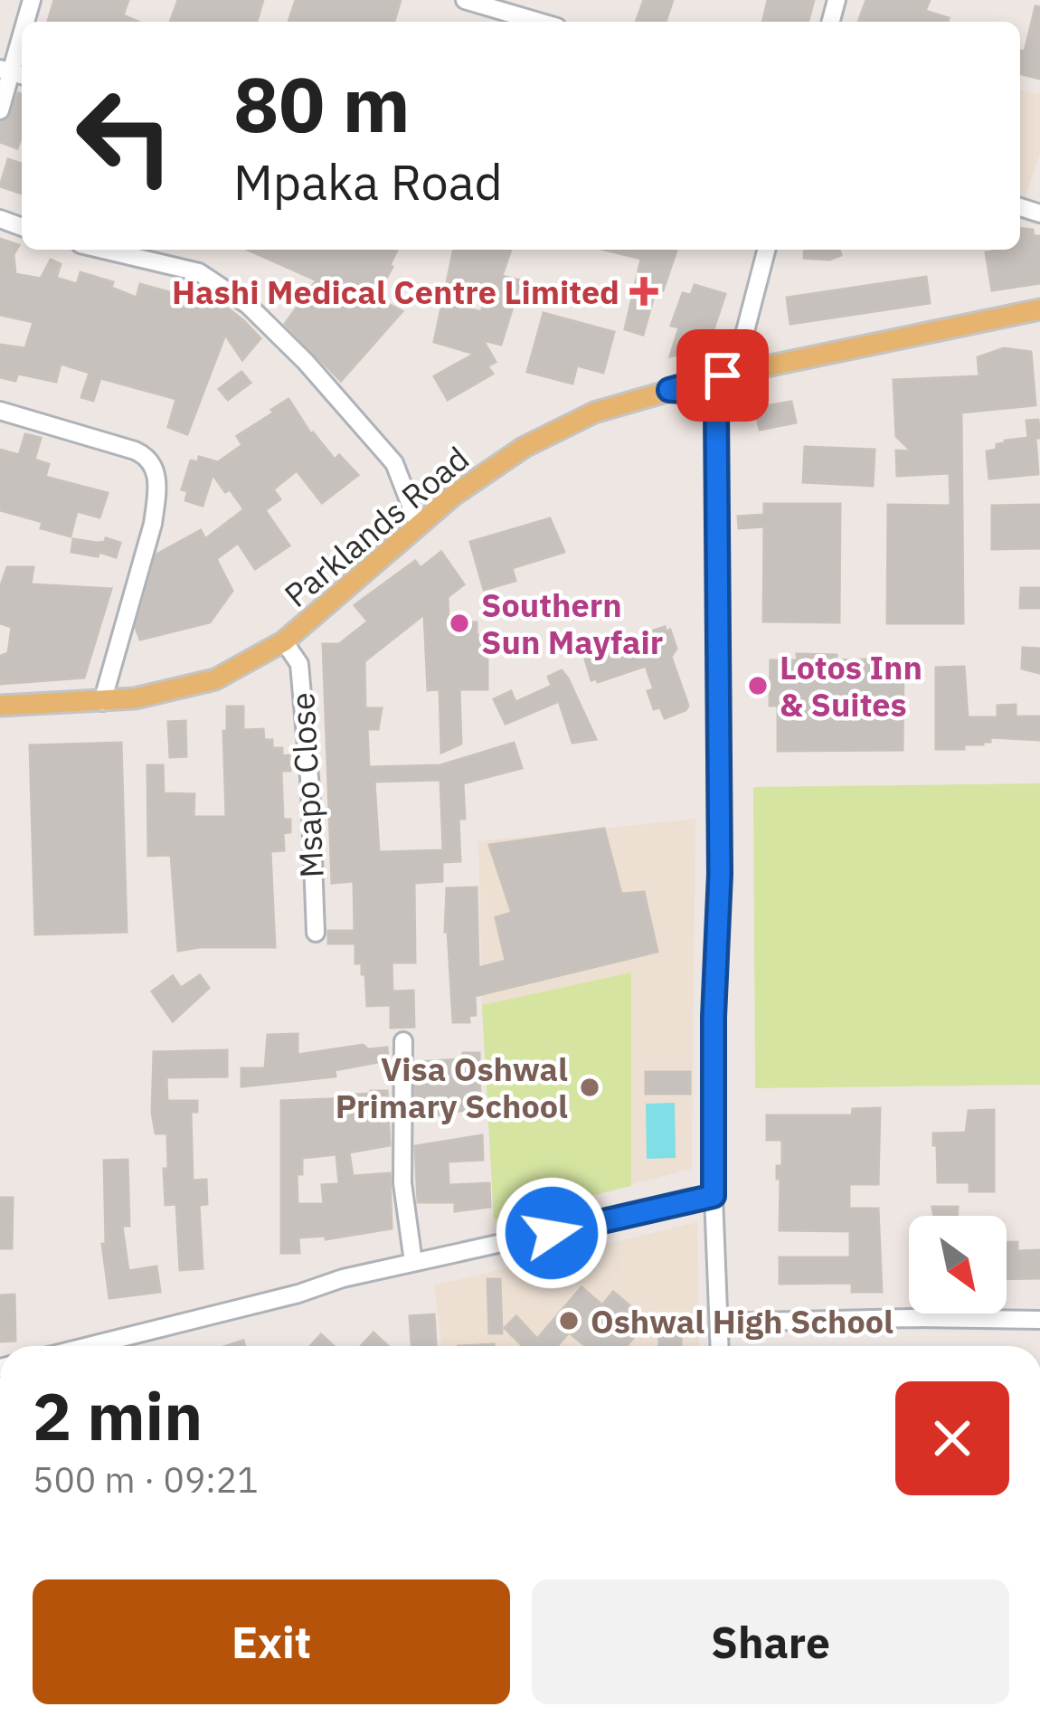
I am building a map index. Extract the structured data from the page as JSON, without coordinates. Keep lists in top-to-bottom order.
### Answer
{
  "streets": {
    "main road": ["Parklands Road"],
    "street": ["Msapo Close"]
  },
  "crossings": [
    ["Parklands Road", "Msapo Close"]
  ],
  "places": {
    "health": ["Hashi Medical Centre Limited"],
    "other": [
      "Southern Sun Mayfair",
      "Lotos Inn & Suites",
      "Visa Oshwal Primary School",
      "Oshwal High School"
    ]
  },
  "north": "bottom right",
  "page": {
    "turn": ["80 m", "Mpaka Road"],
    "heading": ["2 min", "500 m · 09:21"],
    "buttons": ["Exit", "Share"]
  }
}
